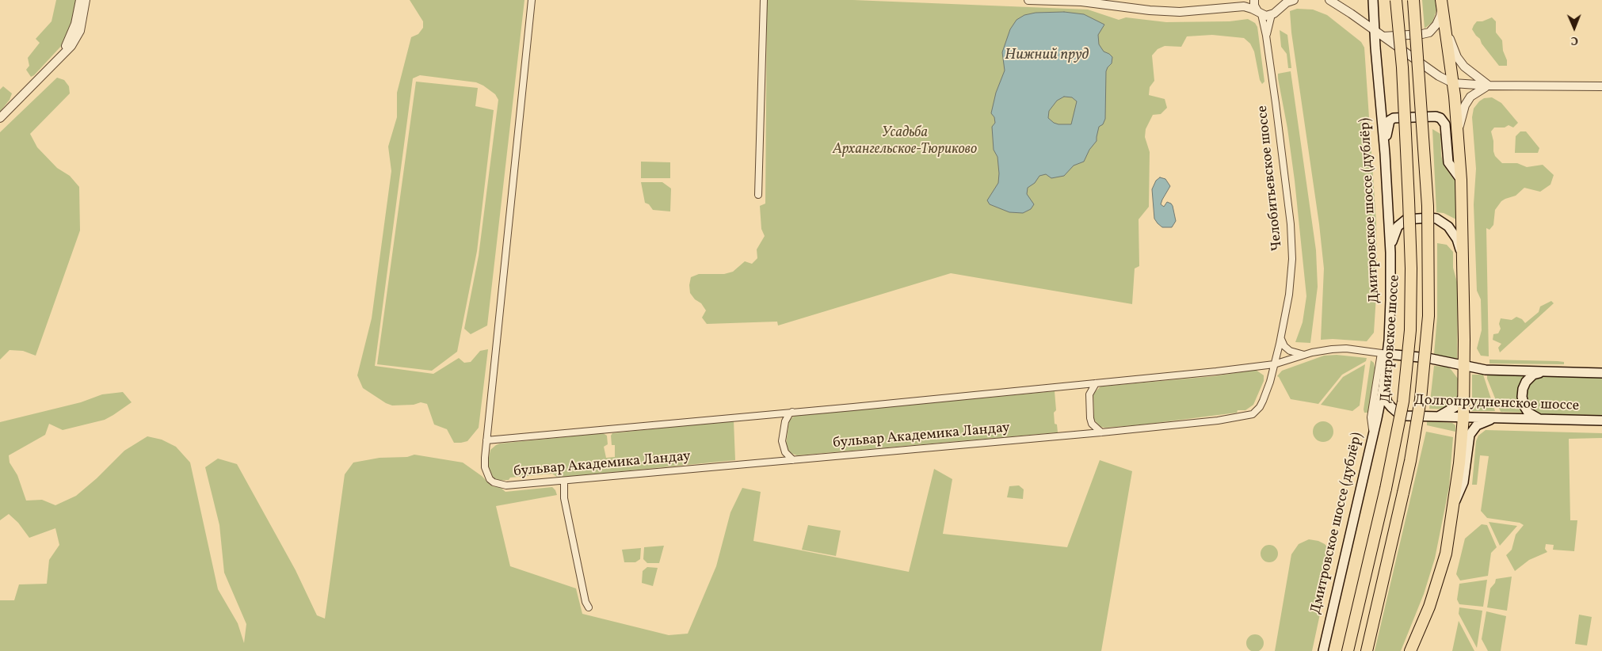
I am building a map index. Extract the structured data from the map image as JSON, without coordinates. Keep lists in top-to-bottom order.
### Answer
{
  "streets": {
    "highway": ["Дмитровское шоссе"],
    "main road": ["Дмитровское шоссе (дублёр)", "Долгопрудненское шоссе"],
    "street": ["Челобитьевское шоссе", "бульвар Академика Ландау"]
  },
  "crossings": [
    ["Челобитьевское шоссе", "бульвар Академика Ландау"],
    ["Дмитровское шоссе (дублёр)", "Долгопрудненское шоссе"]
  ],
  "water": ["Нижний пруд"],
  "parks": ["Усадьба Архангельское-Тюриково"],
  "north": "bottom"
}
